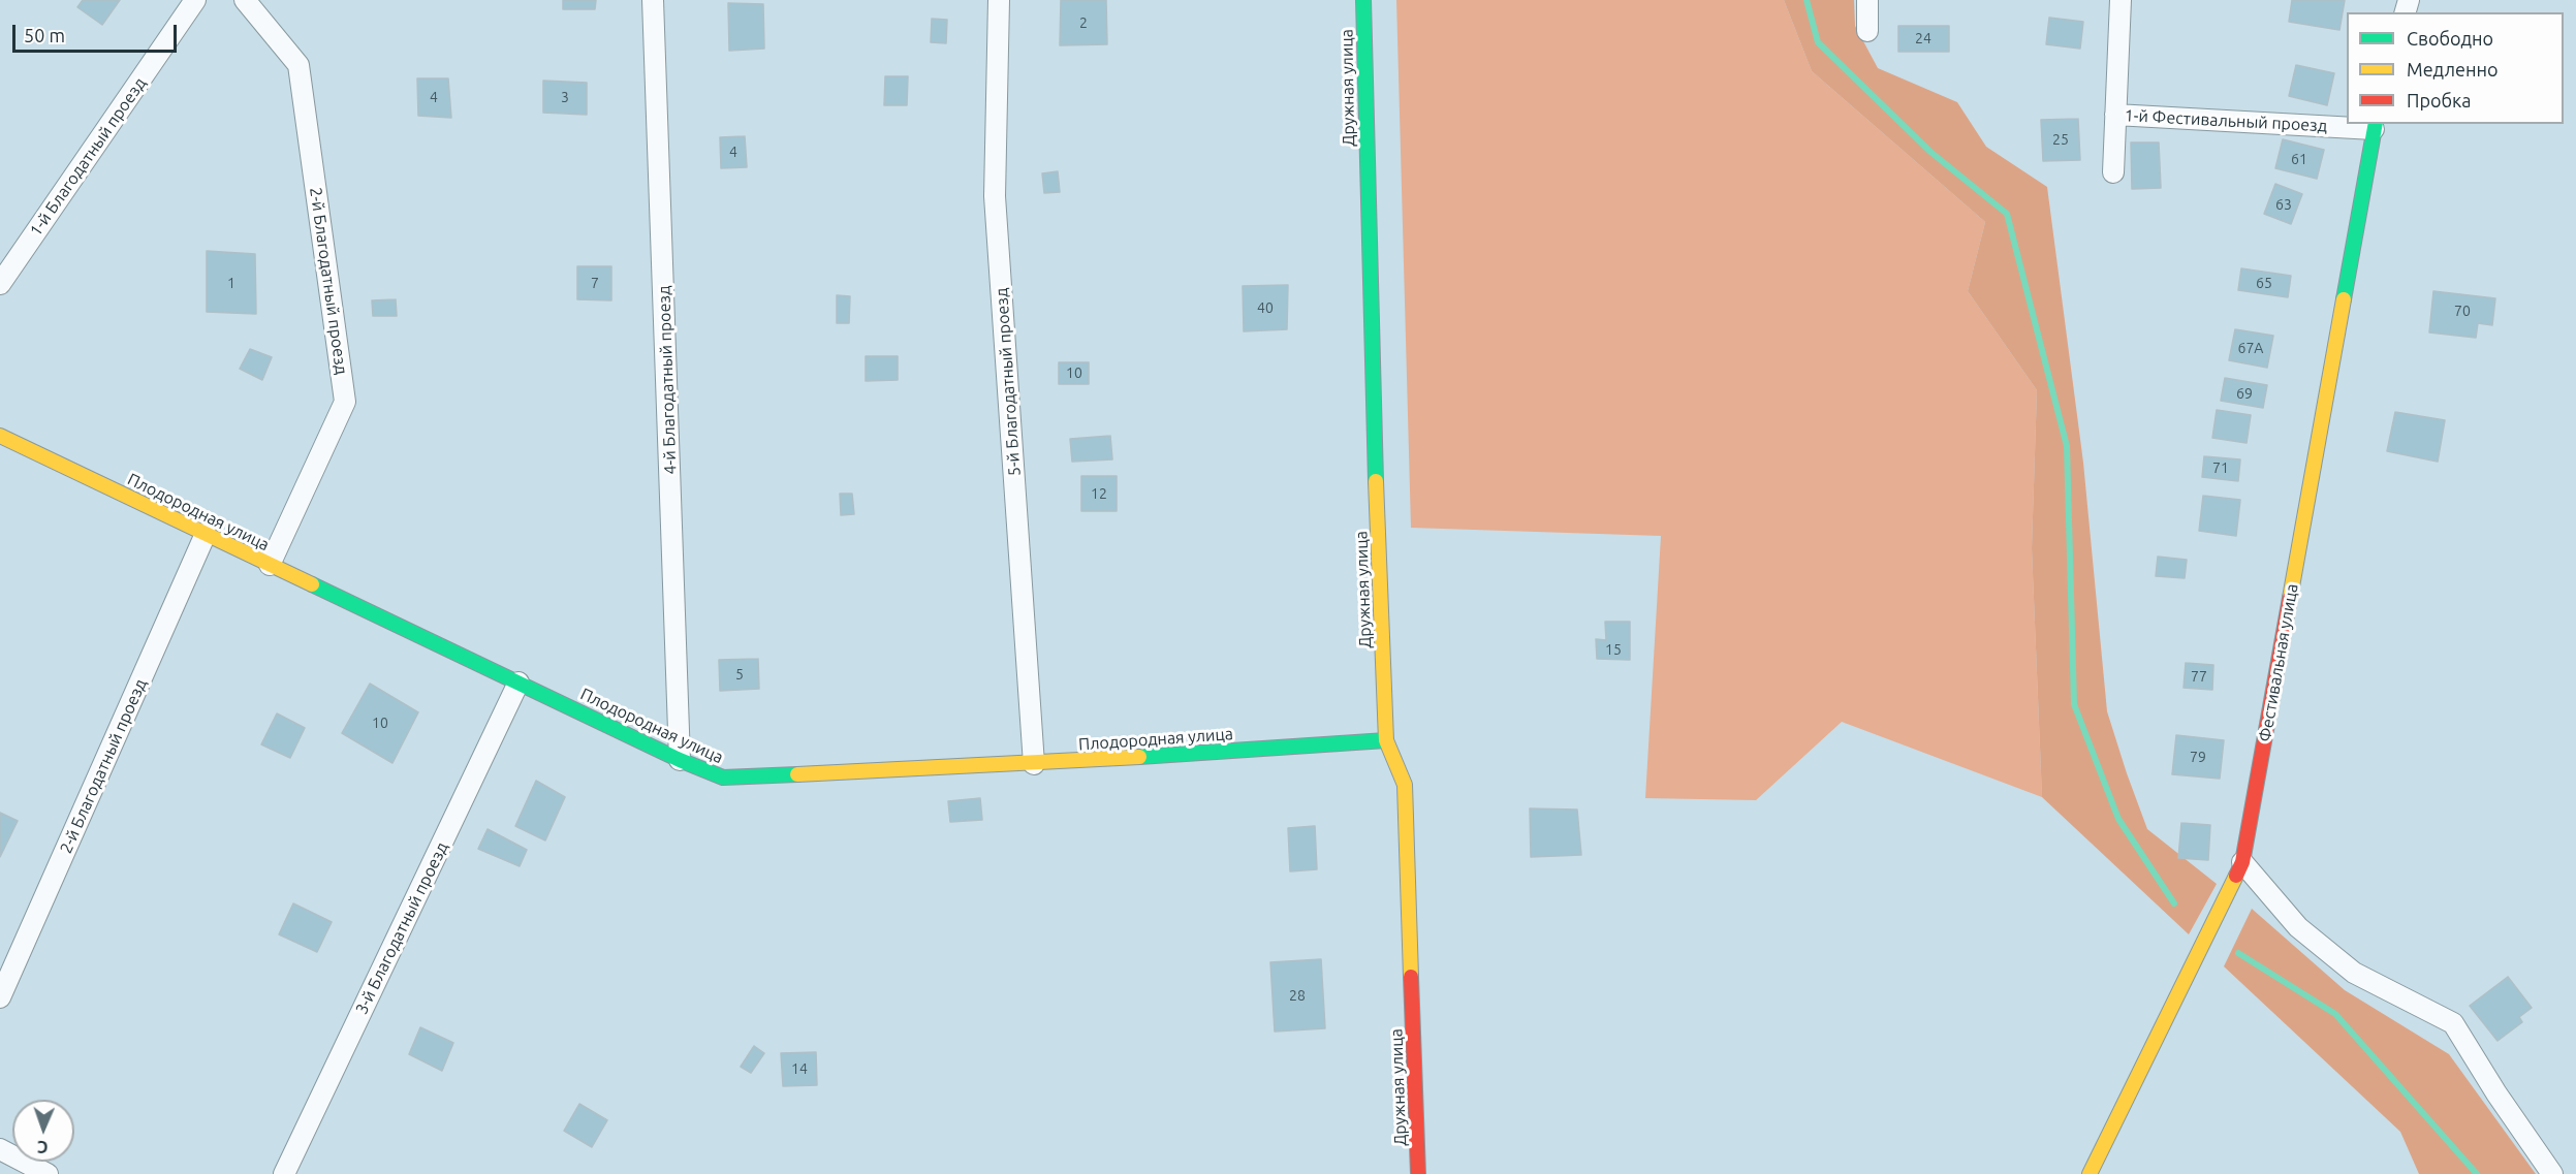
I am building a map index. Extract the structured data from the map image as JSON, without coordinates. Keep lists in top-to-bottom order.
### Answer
{
  "streets": {
    "street": [
      "Дружная улица",
      "1-й Фестивальный проезд",
      "1-й Благодатный проезд",
      "2-й Благодатный проезд",
      "4-й Благодатный проезд",
      "5-й Благодатный проезд",
      "Плодородная улица",
      "Фестивальная улица",
      "3-й Благодатный проезд"
    ]
  },
  "crossings": [
    ["Дружная улица", "Плодородная улица"],
    ["1-й Фестивальный проезд", "Фестивальная улица"],
    ["2-й Благодатный проезд", "Плодородная улица"],
    ["4-й Благодатный проезд", "Плодородная улица"],
    ["5-й Благодатный проезд", "Плодородная улица"],
    ["Плодородная улица", "3-й Благодатный проезд"]
  ],
  "house_numbers": [
    "2",
    "24",
    "4",
    "3",
    "25",
    "4",
    "61",
    "63",
    "1",
    "7",
    "65",
    "40",
    "70",
    "67А",
    "10",
    "69",
    "71",
    "12",
    "15",
    "5",
    "77",
    "10",
    "79",
    "28",
    "14"
  ],
  "legend": ["Свободно", "Медленно", "Пробка"],
  "scale_bar": "50 m",
  "north": "bottom"
}
